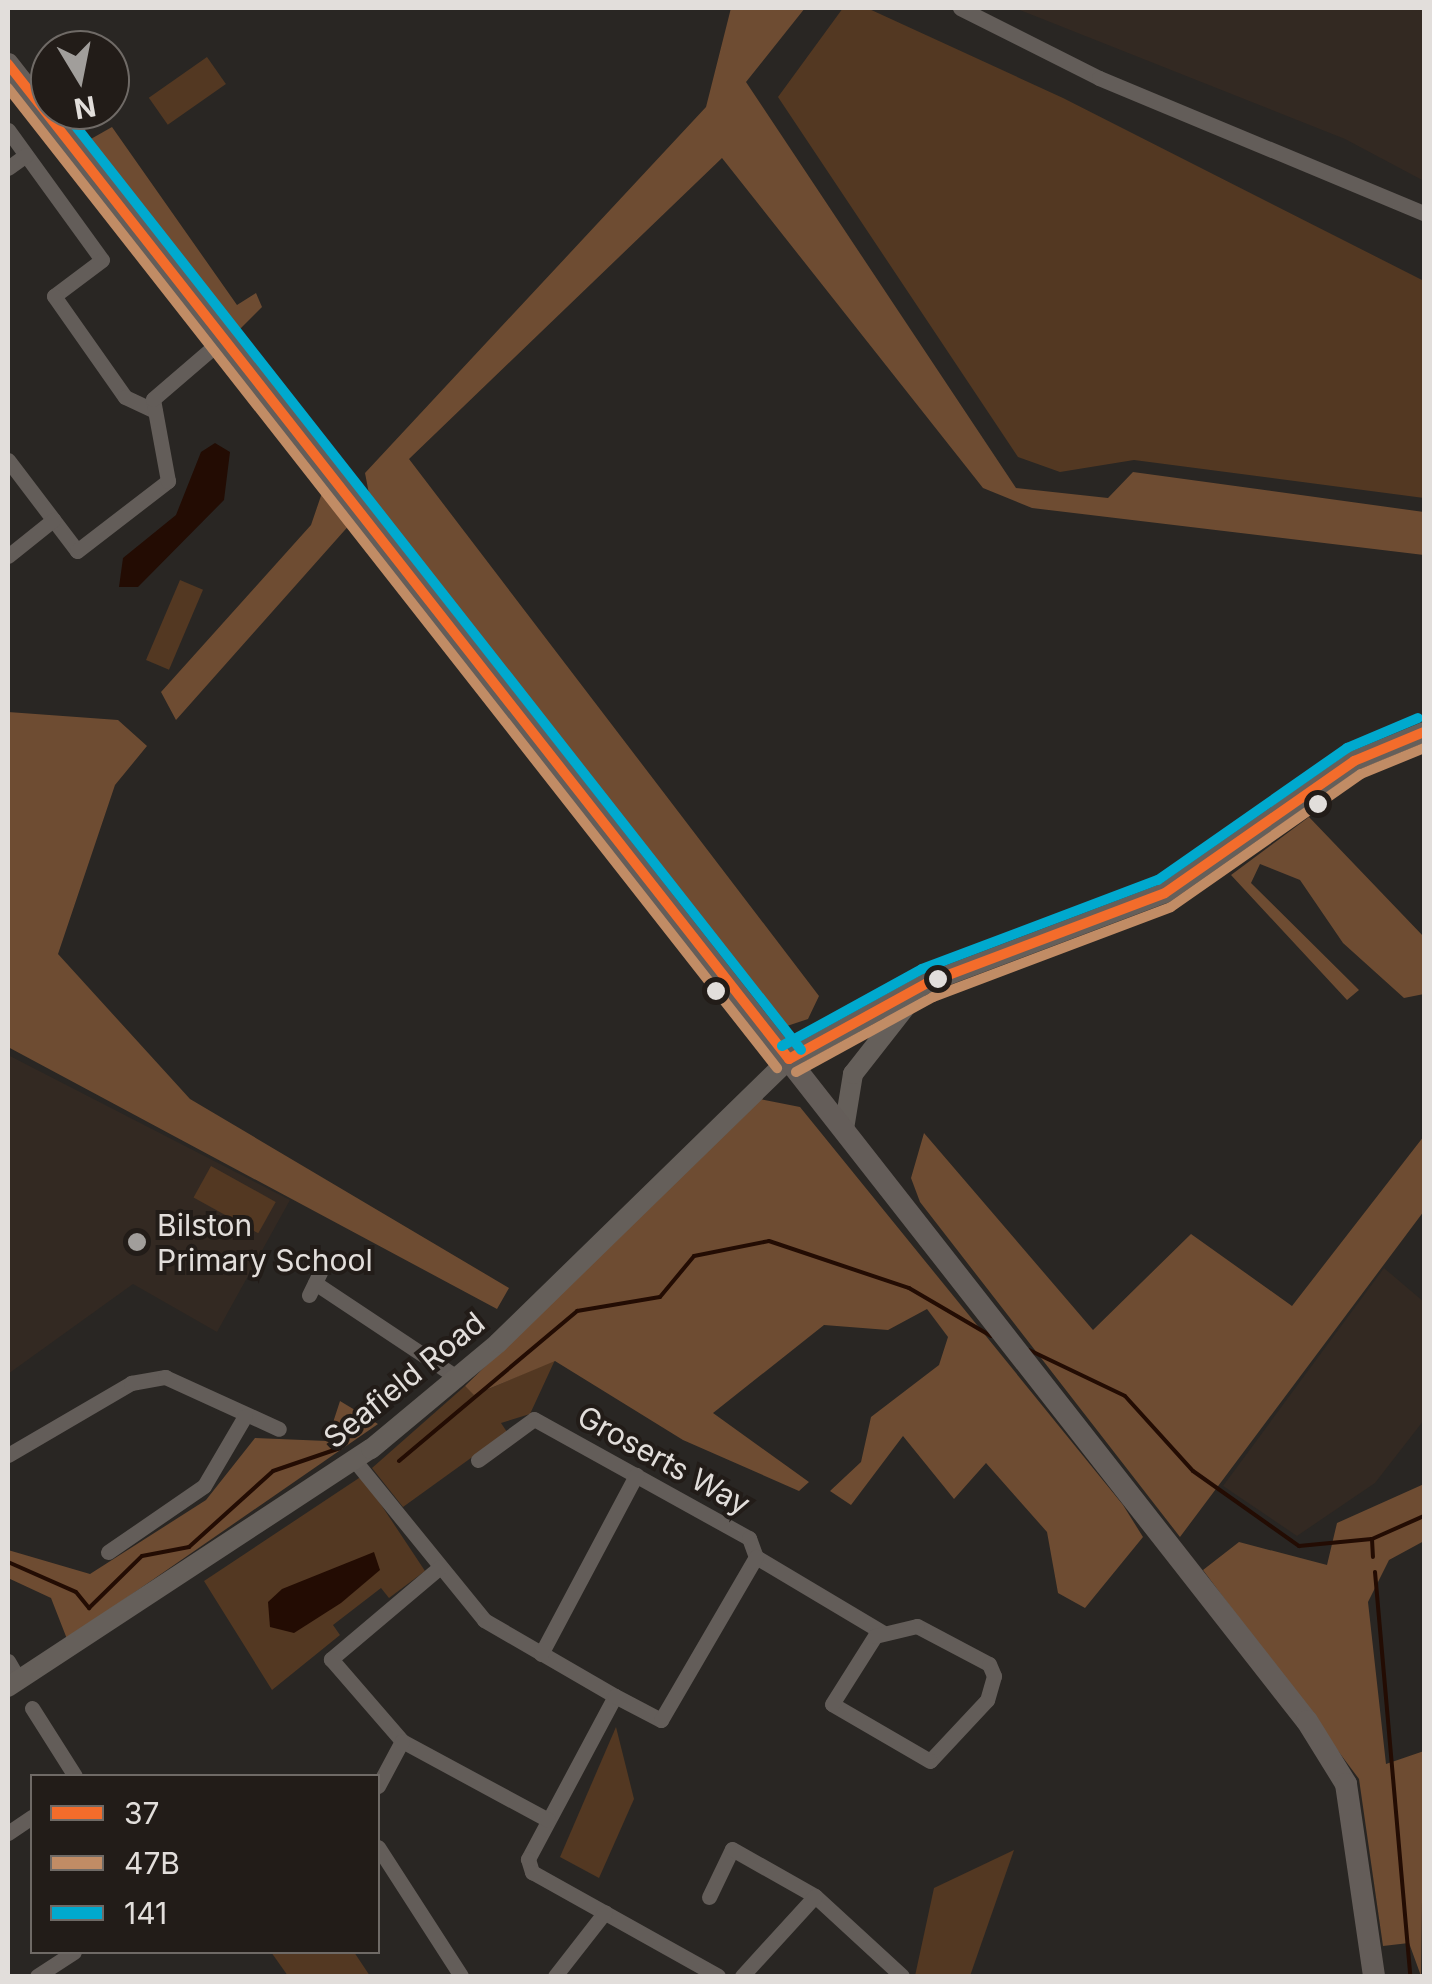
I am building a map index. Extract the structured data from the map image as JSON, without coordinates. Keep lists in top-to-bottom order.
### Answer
{
  "streets": {
    "street": ["Seafield Road", "Groserts Way"]
  },
  "places": ["Bilston Primary School"],
  "lines": ["transit line 37", "transit line 47B", "transit line 141"],
  "legend": ["37", "47B", "141"],
  "north": "bottom"
}
